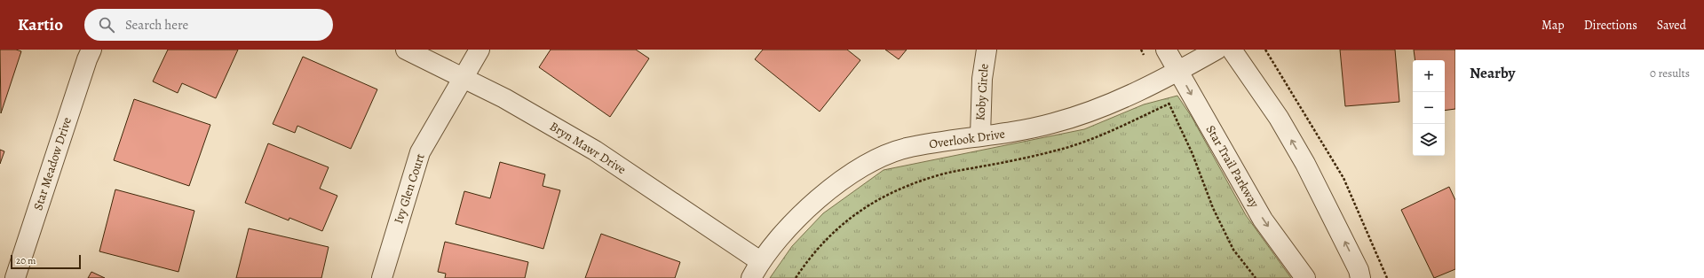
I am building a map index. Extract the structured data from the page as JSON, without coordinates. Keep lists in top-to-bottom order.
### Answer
{
  "streets": {
    "street": [
      "Koby Circle",
      "Overlook Drive",
      "Bryn Mawr Drive",
      "Star Meadow Drive",
      "Star Trail Parkway",
      "Ivy Glen Court"
    ]
  },
  "crossings": [
    ["Koby Circle", "Overlook Drive"],
    ["Overlook Drive", "Bryn Mawr Drive"],
    ["Overlook Drive", "Star Trail Parkway"],
    ["Bryn Mawr Drive", "Ivy Glen Court"]
  ],
  "scale_bar": "20 m",
  "page": {
    "header": "Kartio",
    "search": "Search here",
    "nav": ["Map", "Directions", "Saved"],
    "heading": ["Nearby", "0 results"],
    "map_buttons": ["+", "−"],
    "scale": "20 m"
  }
}
